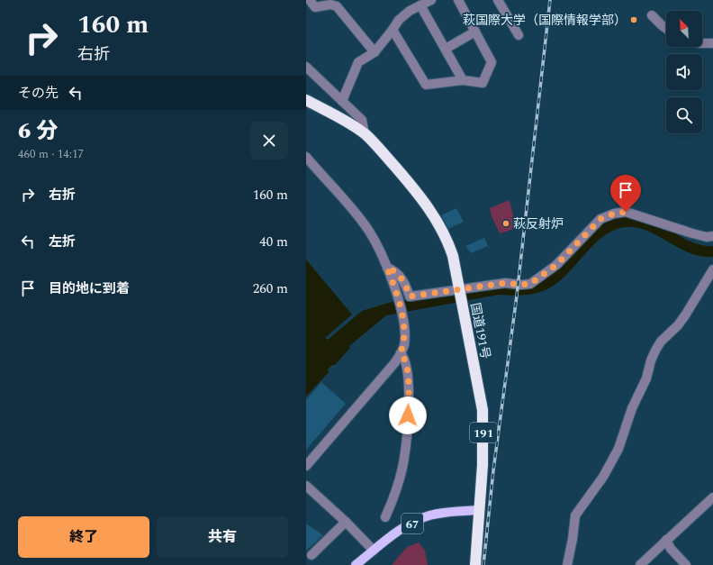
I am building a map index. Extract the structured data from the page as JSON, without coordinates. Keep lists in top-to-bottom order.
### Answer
{
  "streets": {
    "highway": ["国道191号", "191"],
    "main road": ["67"]
  },
  "crossings": [
    ["国道191号", "67"]
  ],
  "places": ["萩国際大学（国際情報学部）", "萩反射炉"],
  "north": "top left",
  "page": {
    "turn": ["160 m", "右折"],
    "then": "その先",
    "heading": ["6 分", "460 m · 14:17"],
    "list": [
      {
        "name": "右折",
        "value": "160 m"
      },
      {
        "name": "左折",
        "value": "40 m"
      },
      {
        "name": "目的地に到着",
        "value": "260 m"
      }
    ],
    "buttons": ["終了", "共有"]
  }
}
